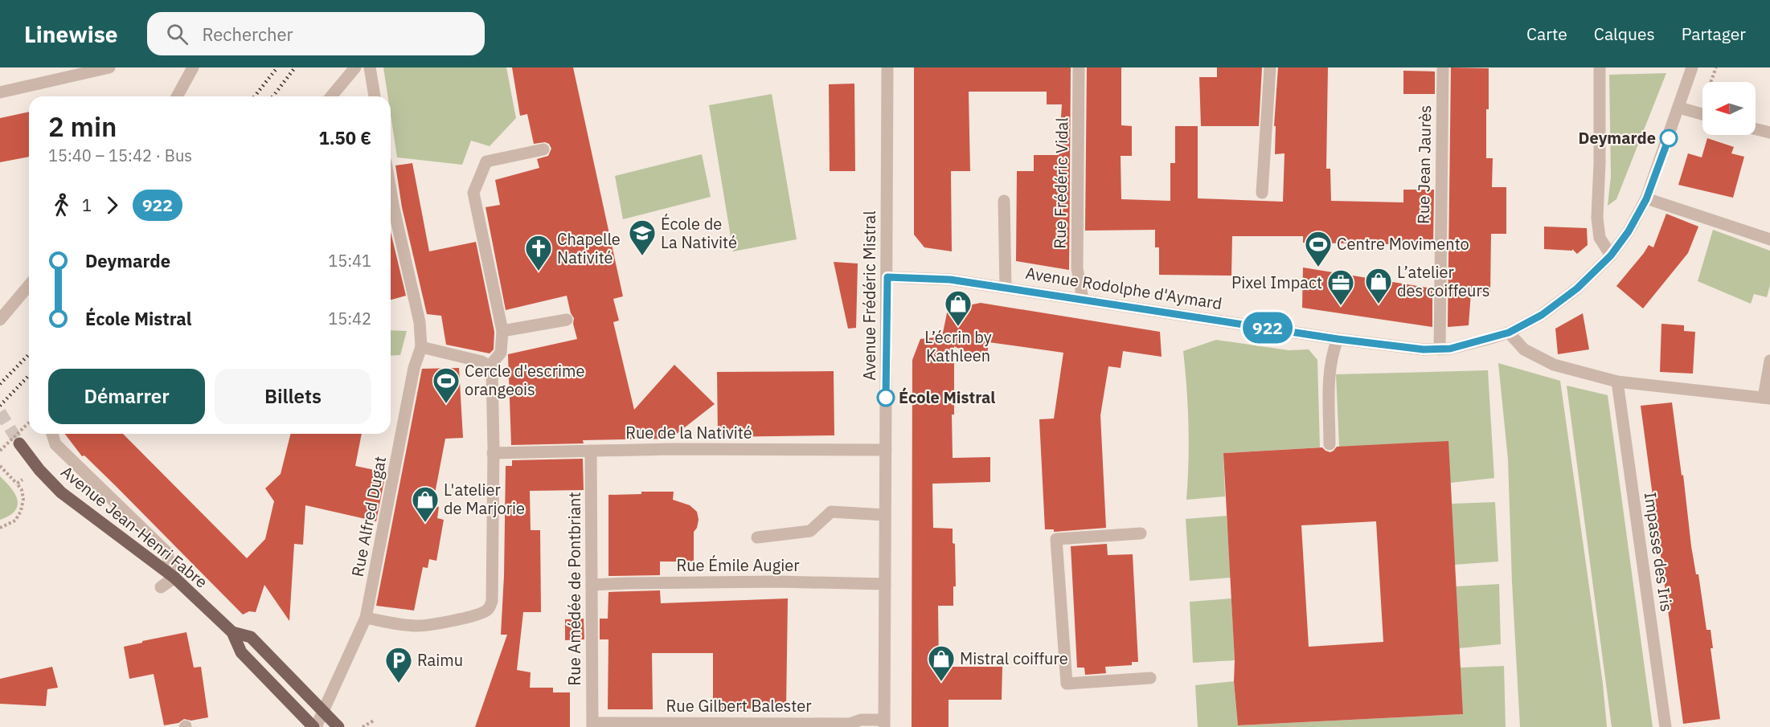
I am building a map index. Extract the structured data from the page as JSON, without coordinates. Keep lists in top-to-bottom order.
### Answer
{
  "streets": {
    "main road": ["Avenue Jean-Henri Fabre"],
    "street": [
      "Rue Jean Jaurès",
      "Rue Frédéric Vidal",
      "Avenue Rodolphe d'Aymard",
      "Avenue Frédéric Mistral",
      "Rue de la Nativité",
      "Rue Alfred Dugat",
      "Impasse des Iris",
      "Rue Émile Augier",
      "Rue Amédée de Pontbriant",
      "Rue Gilbert Balester"
    ]
  },
  "crossings": [
    ["Rue Jean Jaurès", "Avenue Rodolphe d'Aymard"],
    ["Rue Frédéric Vidal", "Avenue Rodolphe d'Aymard"],
    ["Avenue Rodolphe d'Aymard", "Avenue Frédéric Mistral"],
    ["Avenue Frédéric Mistral", "Rue de la Nativité"],
    ["Avenue Frédéric Mistral", "Rue Émile Augier"],
    ["Avenue Frédéric Mistral", "Rue Gilbert Balester"],
    ["Rue de la Nativité", "Rue Amédée de Pontbriant"],
    ["Rue Alfred Dugat", "Avenue Jean-Henri Fabre"],
    ["Rue Émile Augier", "Rue Amédée de Pontbriant"],
    ["Rue Amédée de Pontbriant", "Rue Gilbert Balester"]
  ],
  "places": {
    "other": ["Deymarde", "École Mistral"],
    "school or university": ["École de La Nativité"],
    "sports": ["Centre Movimento", "Cercle d'escrime orangeois"],
    "church": ["Chapelle Nativité"],
    "shop": [
      "L’atelier des coiffeurs",
      "L’écrin by Kathleen",
      "L'atelier de Marjorie",
      "Mistral coiffure"
    ],
    "office": ["Pixel Impact"],
    "parking": ["Raimu"]
  },
  "lines": ["bus line 922"],
  "north": "left",
  "page": {
    "header": "Linewise",
    "search": "Rechercher",
    "nav": ["Carte", "Calques", "Partager"],
    "on_map": "922",
    "heading": ["2 min", "15:40 – 15:42 · Bus", "1.50 €"],
    "legs": ["1", "922"],
    "list": [
      {
        "name": "Deymarde",
        "value": "15:41"
      },
      {
        "name": "École Mistral",
        "value": "15:42"
      }
    ],
    "buttons": ["Démarrer", "Billets"]
  }
}
